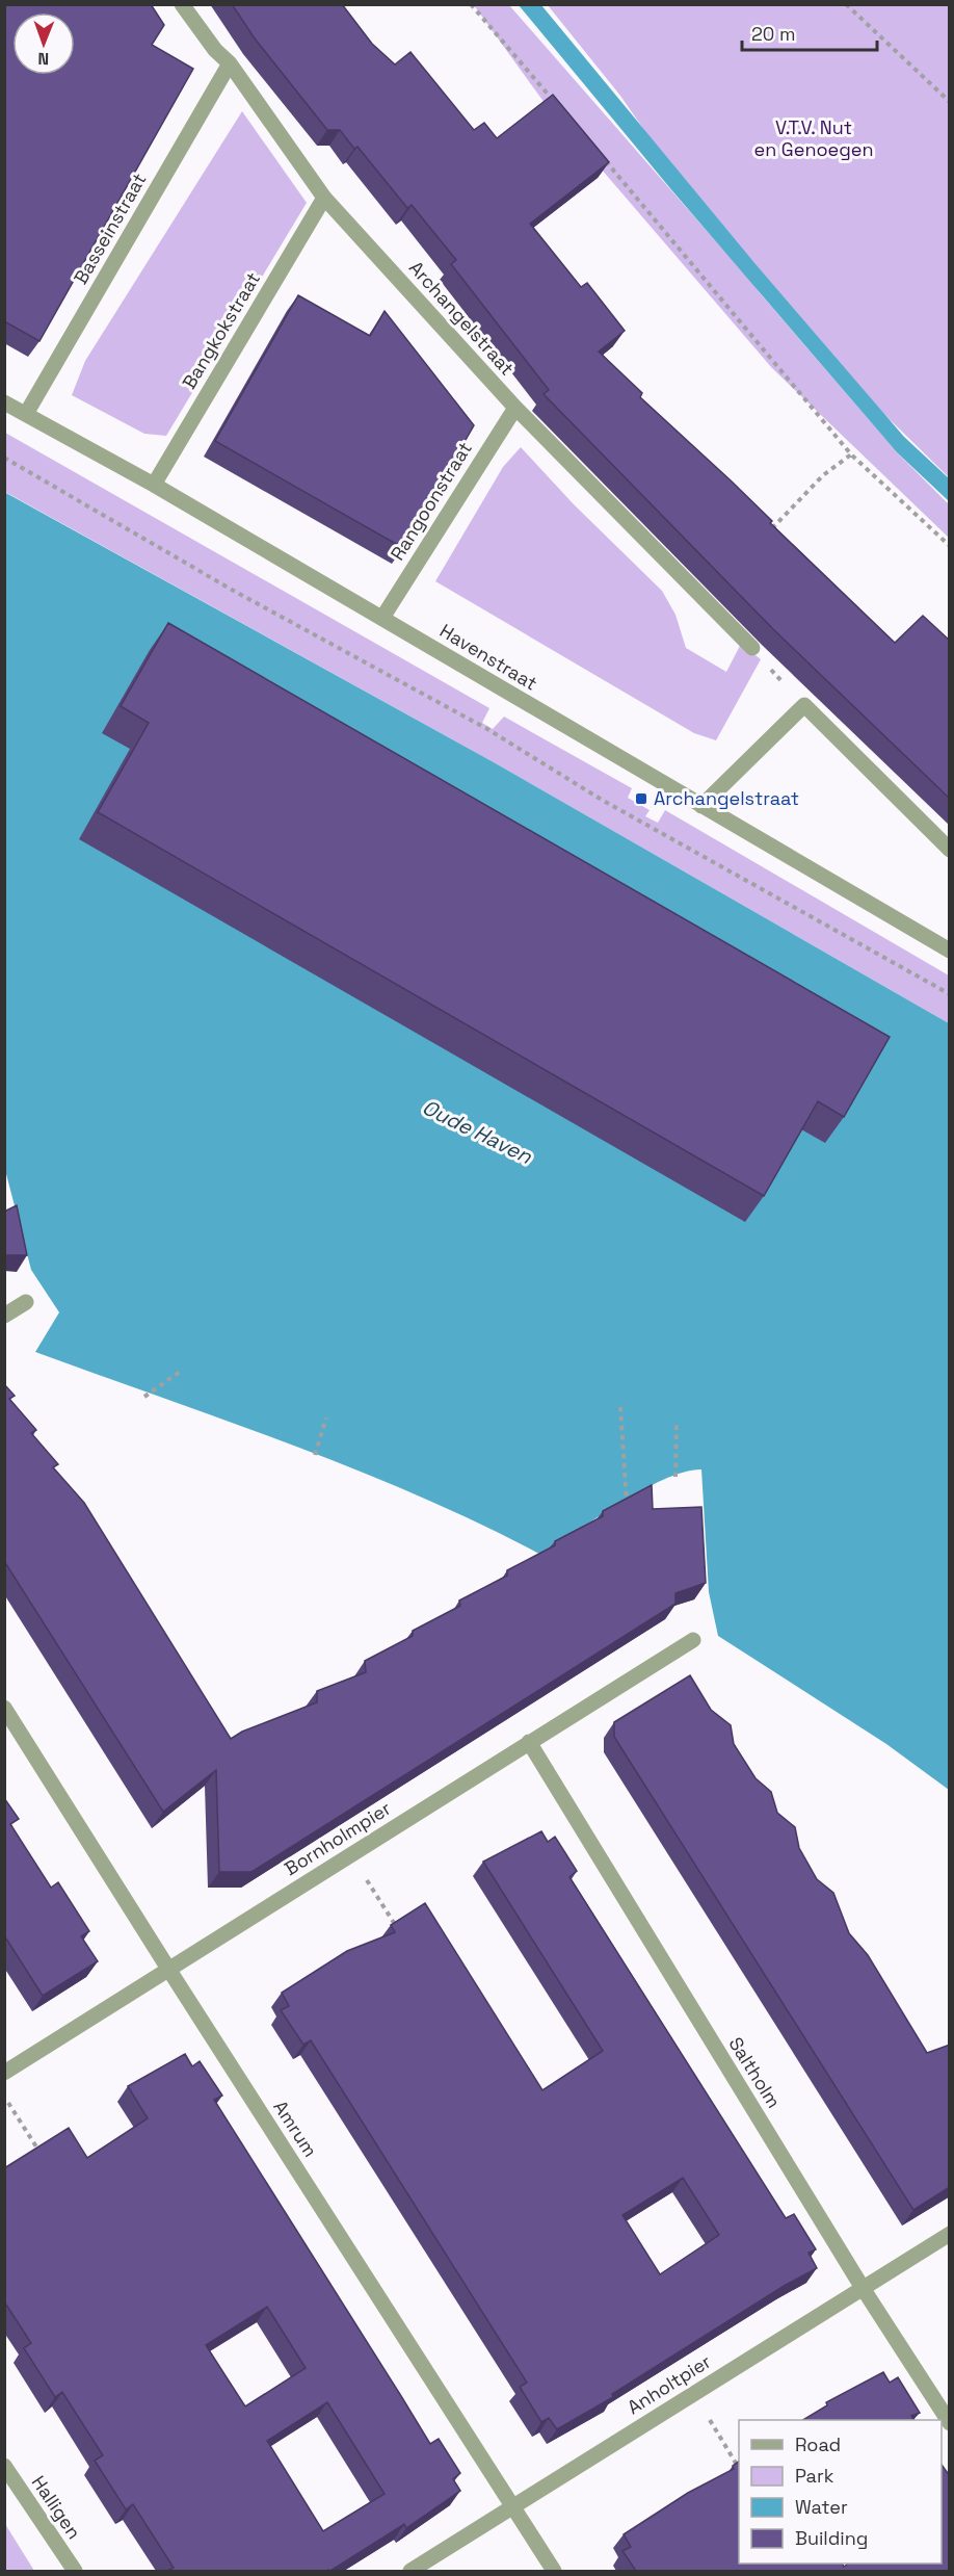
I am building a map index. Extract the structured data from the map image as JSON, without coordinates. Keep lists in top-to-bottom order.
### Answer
{
  "streets": {
    "street": [
      "Basseinstraat",
      "Archangelstraat",
      "Bangkokstraat",
      "Rangoonstraat",
      "Havenstraat",
      "Bornholmpier",
      "Saltholm",
      "Amrum",
      "Anholtpier",
      "Halligen"
    ]
  },
  "crossings": [
    ["Basseinstraat", "Archangelstraat"],
    ["Basseinstraat", "Havenstraat"],
    ["Archangelstraat", "Bangkokstraat"],
    ["Archangelstraat", "Rangoonstraat"],
    ["Bangkokstraat", "Havenstraat"],
    ["Rangoonstraat", "Havenstraat"],
    ["Bornholmpier", "Saltholm"],
    ["Bornholmpier", "Amrum"],
    ["Saltholm", "Anholtpier"],
    ["Amrum", "Anholtpier"]
  ],
  "water": ["Oude Haven"],
  "parks": ["V.T.V. Nut en Genoegen"],
  "places": {
    "transit": ["Archangelstraat"]
  },
  "legend": [
    "Road",
    "Park",
    "Water",
    "Building"
  ],
  "scale_bar": "20 m",
  "north": "bottom"
}
